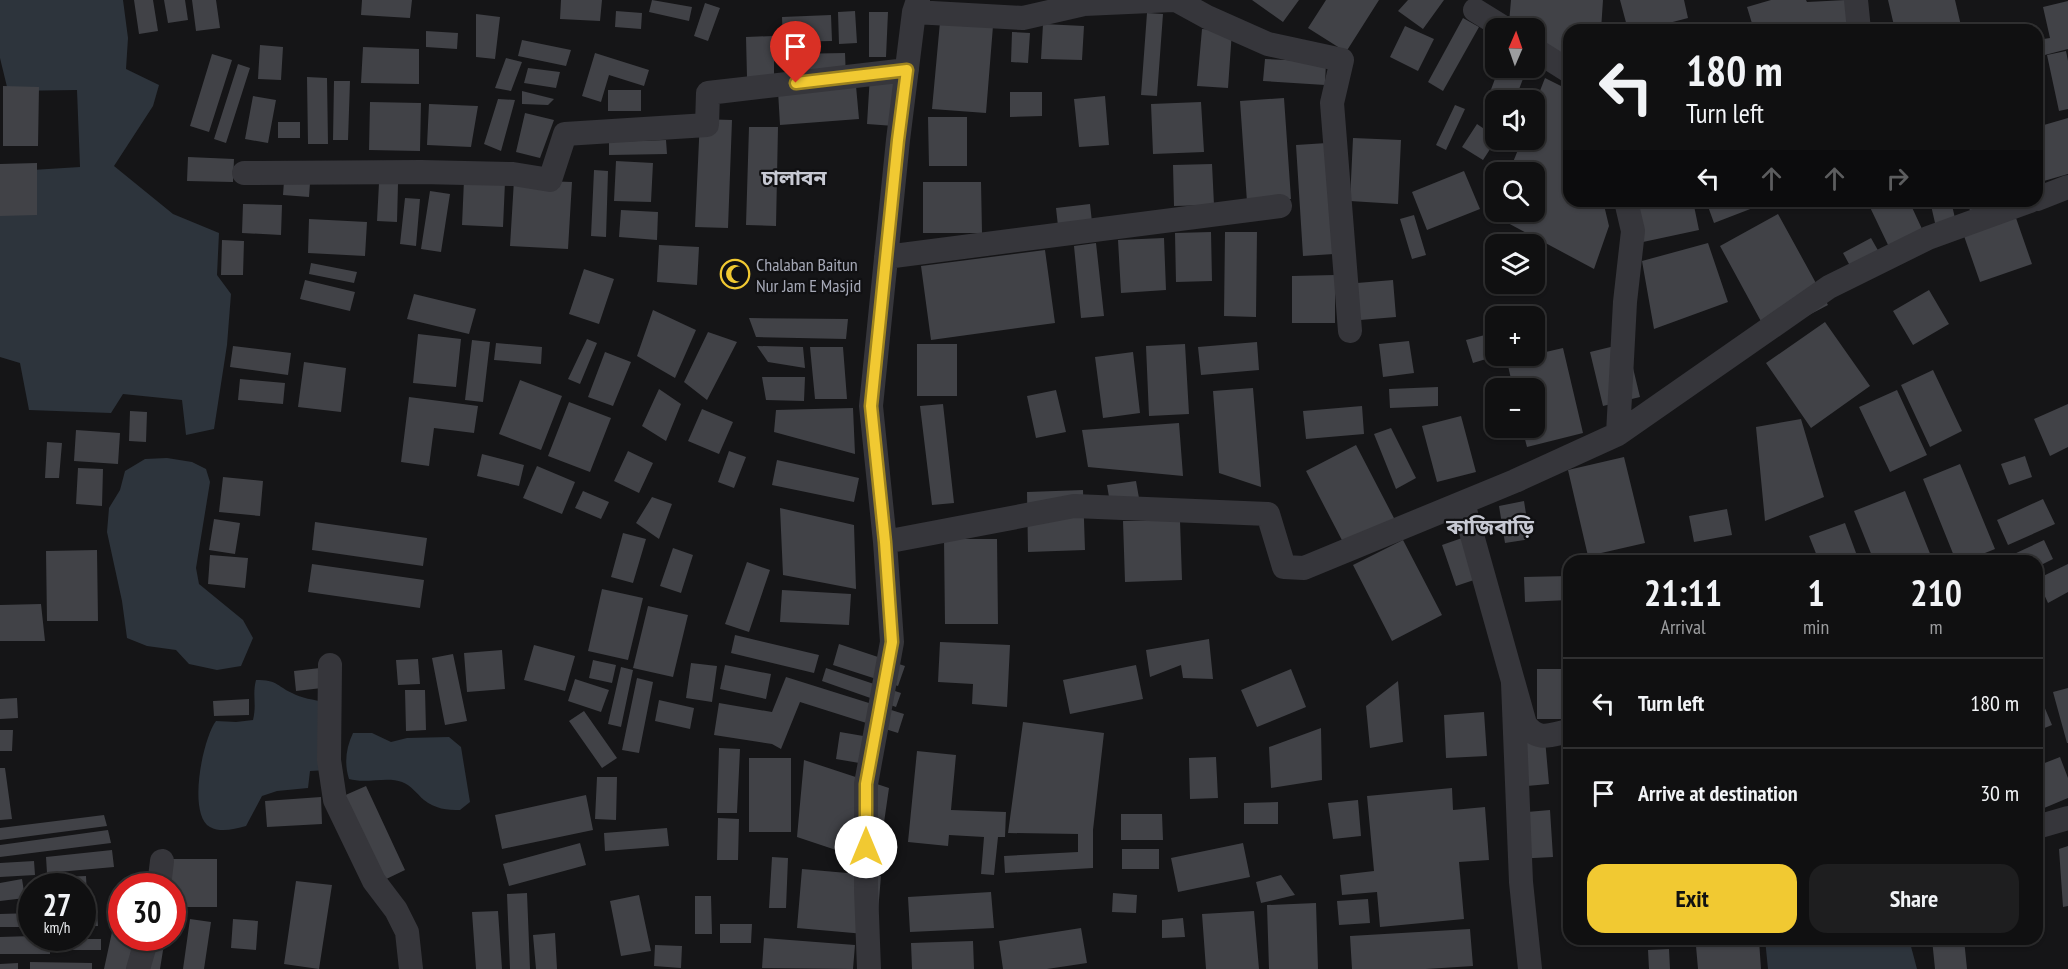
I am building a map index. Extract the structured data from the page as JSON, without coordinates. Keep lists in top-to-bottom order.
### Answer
{
  "districts": ["চালাবন", "কাজিবাড়ি"],
  "places": {
    "mosque": ["Chalaban Baitun Nur Jam E Masjid"]
  },
  "north": "top",
  "page": {
    "map_buttons": ["+", "−"],
    "turn": ["180 m", "Turn left"],
    "eta": [
      "21:11",
      "Arrival",
      "1",
      "min",
      "210",
      "m"
    ],
    "list": [
      {
        "name": "Turn left",
        "value": "180 m"
      },
      {
        "name": "Arrive at destination",
        "value": "30 m"
      }
    ],
    "buttons": ["Exit", "Share"],
    "speed": "27 km/h",
    "limit": "30"
  }
}
